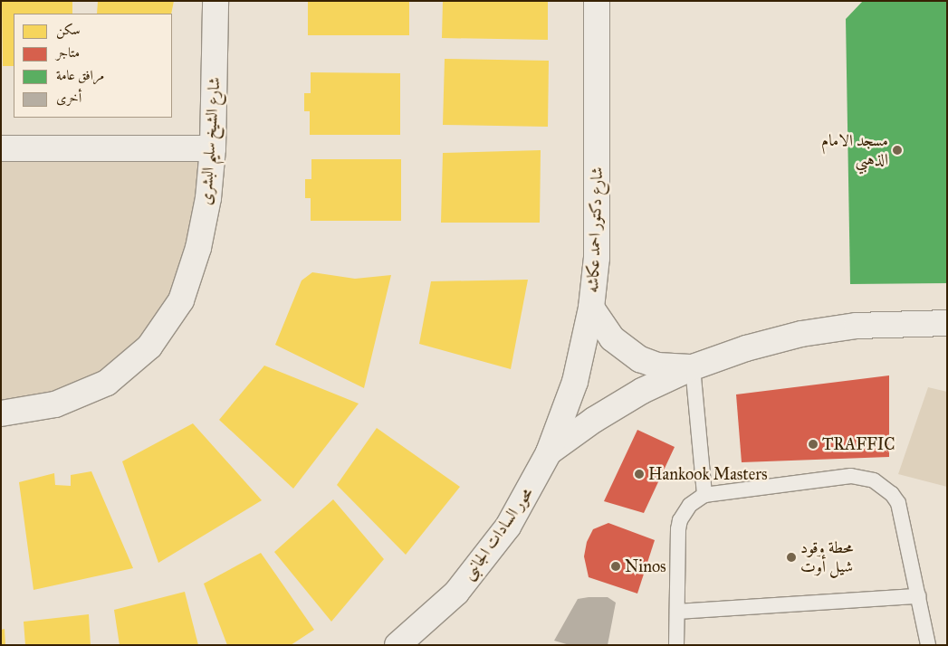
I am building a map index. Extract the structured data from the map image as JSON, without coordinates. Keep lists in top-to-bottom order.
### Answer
{
  "streets": {
    "street": ["شارع الشيخ سليم البشرى", "شارع دكتور احمد عكاشه", "محور السادات الجانبى"]
  },
  "crossings": [
    ["شارع دكتور احمد عكاشه", "محور السادات الجانبى"]
  ],
  "places": [
    "مسجد الامام الذهبي",
    "TRAFFIC",
    "Hankook Masters",
    "محطة وقود شيل أوت",
    "Ninos"
  ],
  "legend": [
    "سكن",
    "متاجر",
    "مرافق عامة",
    "أخرى"
  ]
}
